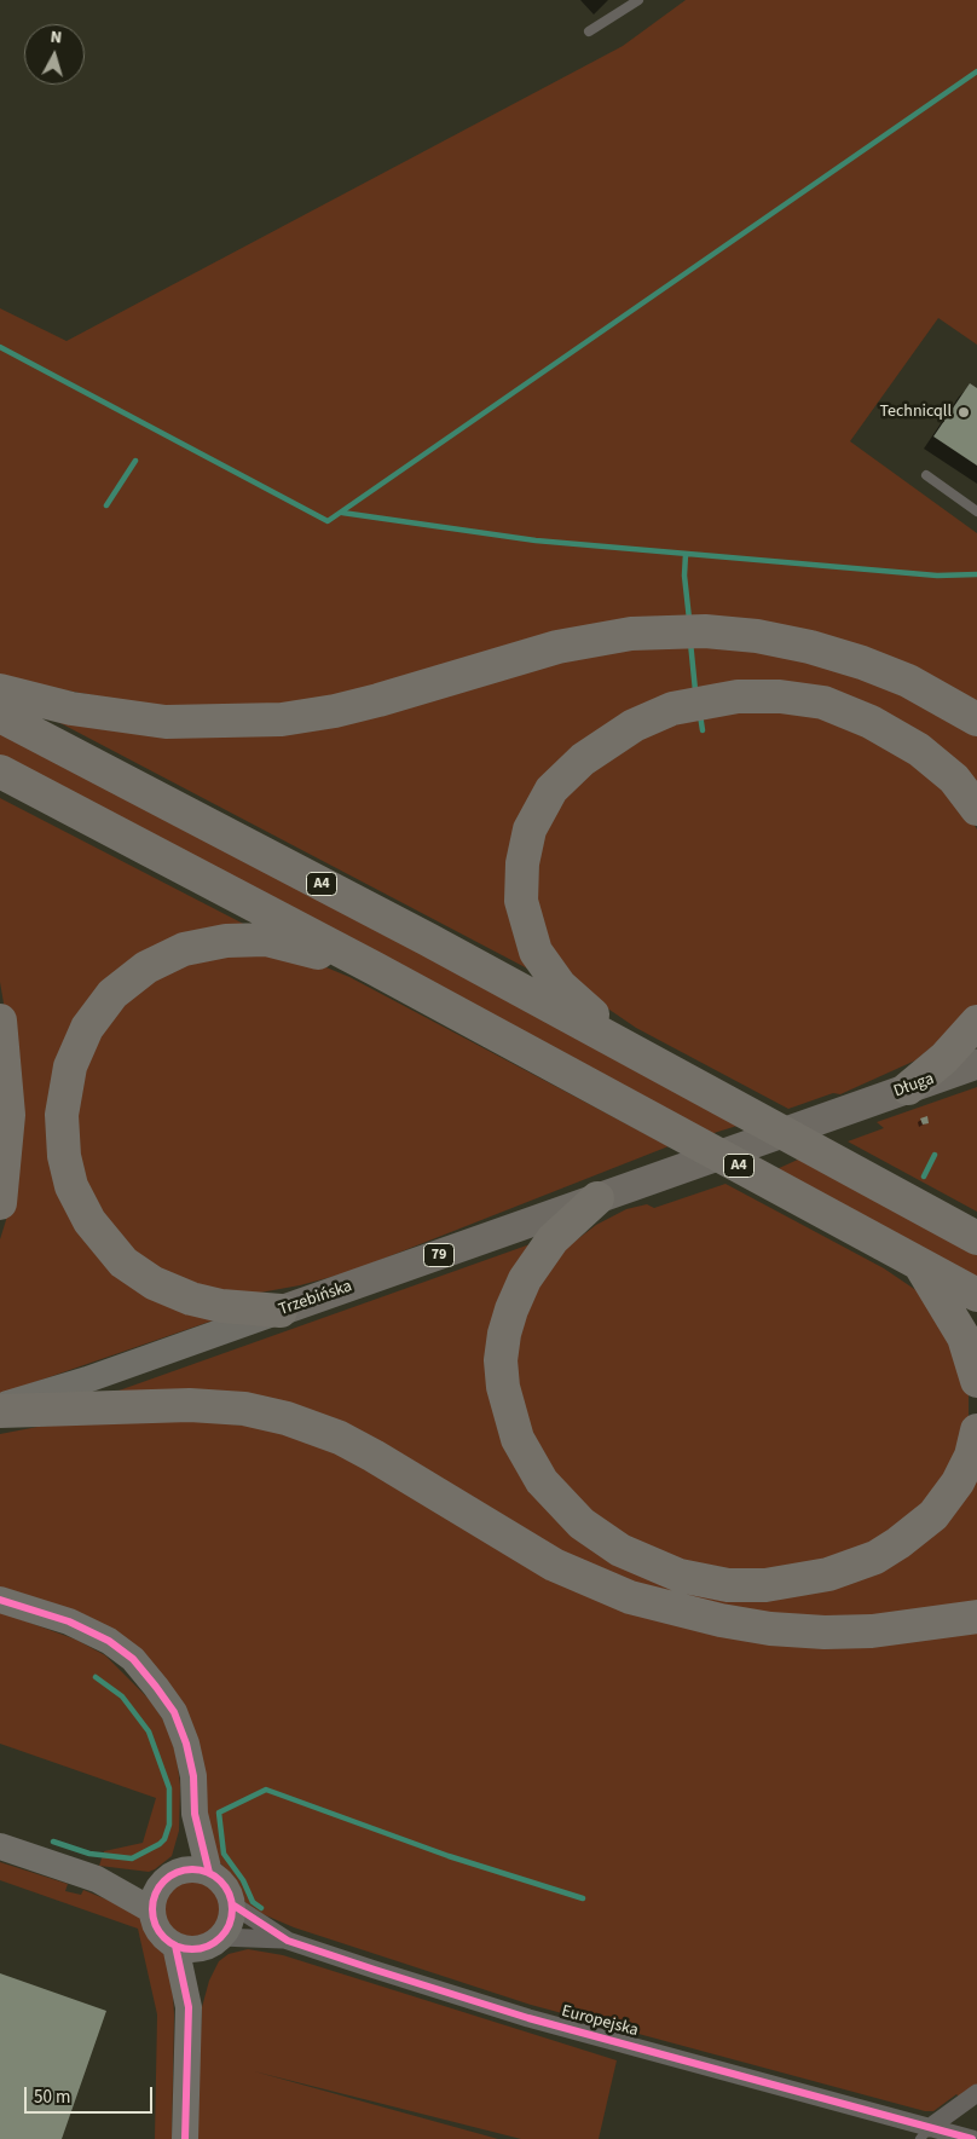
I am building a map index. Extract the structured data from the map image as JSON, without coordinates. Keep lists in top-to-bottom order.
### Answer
{
  "streets": {
    "highway": ["A4"],
    "main road": ["Długa", "79", "Trzebińska"],
    "street": ["Europejska"]
  },
  "crossings": [
    ["Długa", "Trzebińska"]
  ],
  "places": ["Technicqll"],
  "scale_bar": "50 m",
  "north": "top"
}
